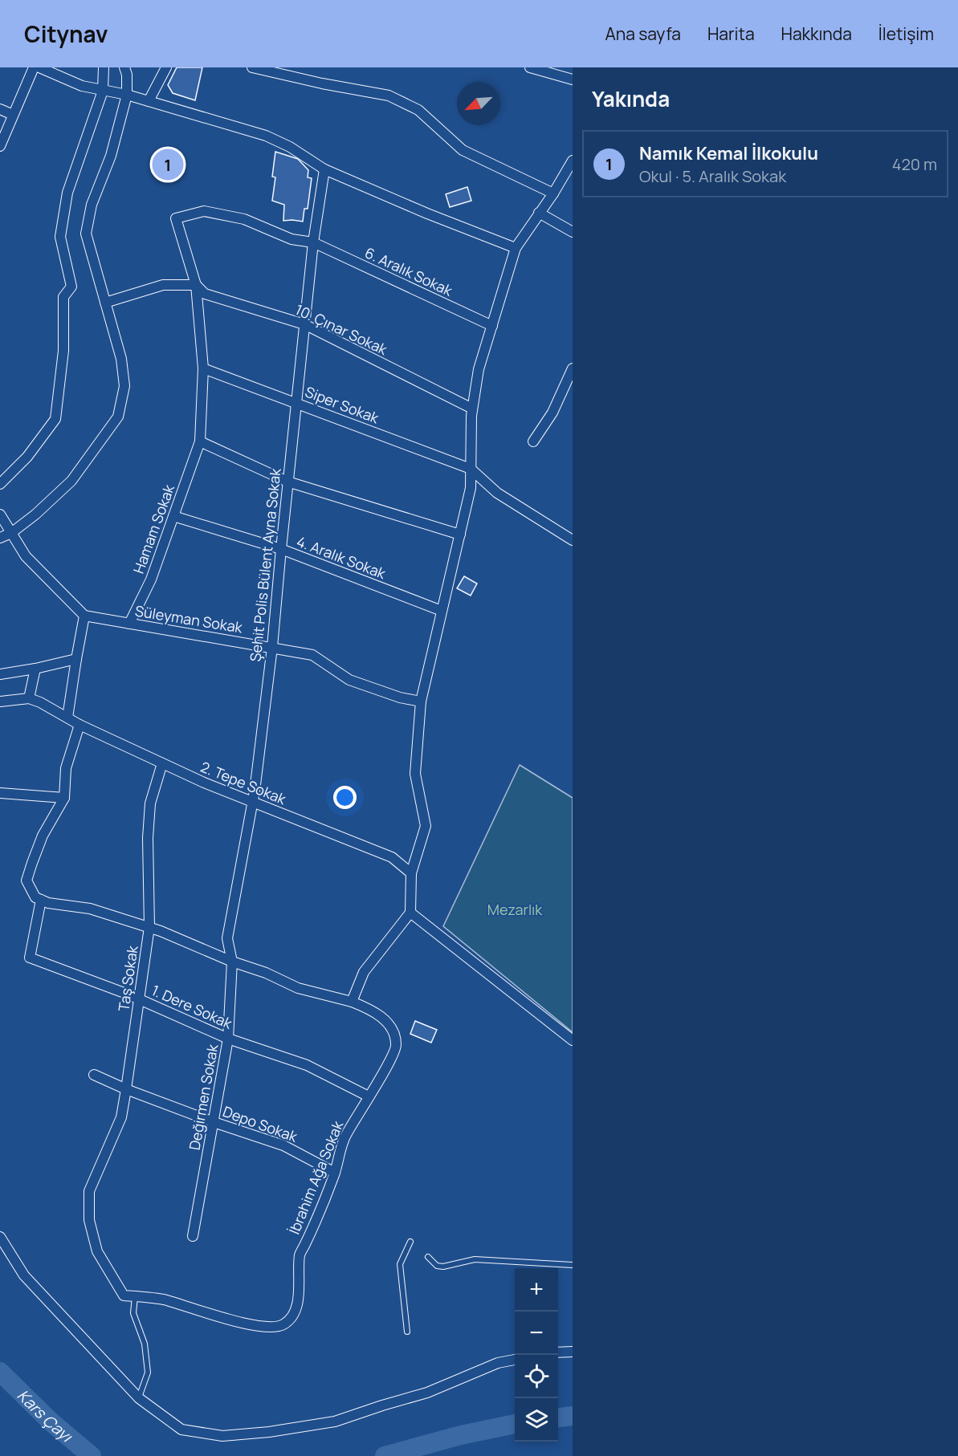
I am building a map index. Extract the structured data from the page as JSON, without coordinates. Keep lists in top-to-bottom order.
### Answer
{
  "streets": {
    "street": [
      "6. Aralık Sokak",
      "10. Çınar Sokak",
      "Siper Sokak",
      "Hamam Sokak",
      "4. Aralık Sokak",
      "Şehit Polis Bülent Ayna Sokak",
      "Süleyman Sokak",
      "2. Tepe Sokak",
      "Taş Sokak",
      "1. Dere Sokak",
      "Değirmen Sokak",
      "Depo Sokak",
      "İbrahim Ağa Sokak"
    ]
  },
  "crossings": [
    ["6. Aralık Sokak", "10. Çınar Sokak"],
    ["6. Aralık Sokak", "Hamam Sokak"],
    ["6. Aralık Sokak", "Şehit Polis Bülent Ayna Sokak"],
    ["10. Çınar Sokak", "Hamam Sokak"],
    ["10. Çınar Sokak", "Şehit Polis Bülent Ayna Sokak"],
    ["Siper Sokak", "Hamam Sokak"],
    ["Siper Sokak", "Şehit Polis Bülent Ayna Sokak"],
    ["Hamam Sokak", "4. Aralık Sokak"],
    ["Hamam Sokak", "Süleyman Sokak"],
    ["4. Aralık Sokak", "Şehit Polis Bülent Ayna Sokak"],
    ["Şehit Polis Bülent Ayna Sokak", "Süleyman Sokak"],
    ["Şehit Polis Bülent Ayna Sokak", "2. Tepe Sokak"],
    ["Şehit Polis Bülent Ayna Sokak", "Değirmen Sokak"],
    ["Şehit Polis Bülent Ayna Sokak", "İbrahim Ağa Sokak"],
    ["2. Tepe Sokak", "Taş Sokak"],
    ["Taş Sokak", "1. Dere Sokak"],
    ["Taş Sokak", "Depo Sokak"],
    ["Taş Sokak", "İbrahim Ağa Sokak"],
    ["1. Dere Sokak", "Değirmen Sokak"],
    ["1. Dere Sokak", "İbrahim Ağa Sokak"],
    ["Değirmen Sokak", "Depo Sokak"],
    ["Değirmen Sokak", "İbrahim Ağa Sokak"],
    ["Depo Sokak", "İbrahim Ağa Sokak"]
  ],
  "water": ["Kars Çayı"],
  "parks": ["Mezarlık"],
  "north": "bottom left",
  "page": {
    "header": "Citynav",
    "nav": [
      "Ana sayfa",
      "Harita",
      "Hakkında",
      "İletişim"
    ],
    "heading": "Yakında",
    "list": [
      {
        "mark": "1",
        "name": "Namık Kemal İlkokulu",
        "note": "Okul · 5. Aralık Sokak",
        "value": "420 m"
      }
    ],
    "pins": "1",
    "map_buttons": ["+", "−"]
  }
}
